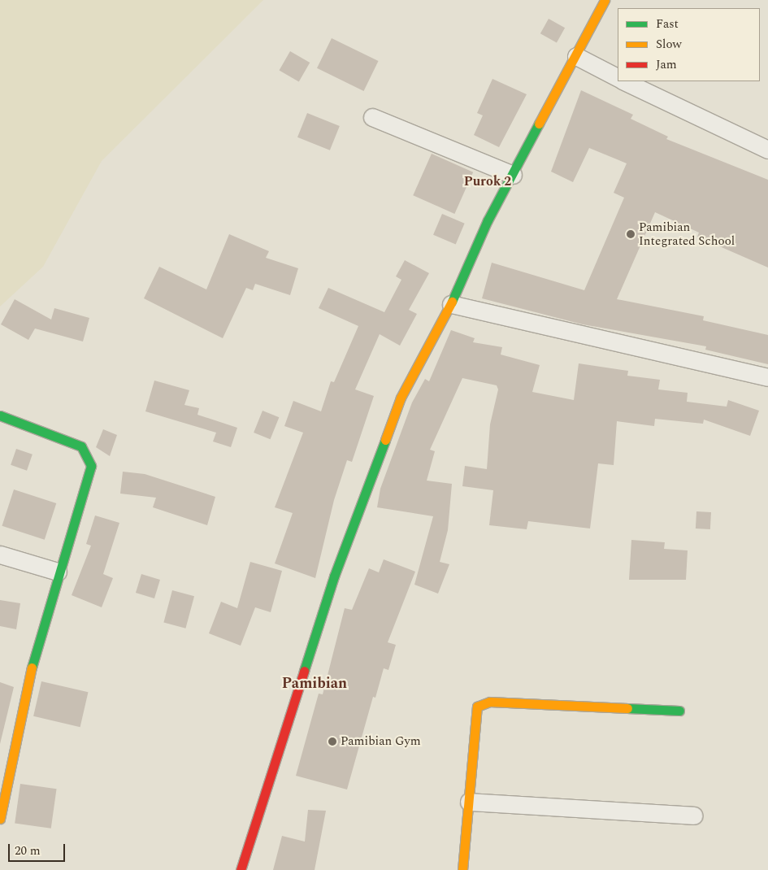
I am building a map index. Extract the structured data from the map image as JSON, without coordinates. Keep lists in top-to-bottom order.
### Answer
{
  "districts": ["Purok 2", "Pamibian"],
  "places": ["Pamibian Integrated School", "Pamibian Gym"],
  "legend": ["Fast", "Slow", "Jam"],
  "scale_bar": "20 m"
}
